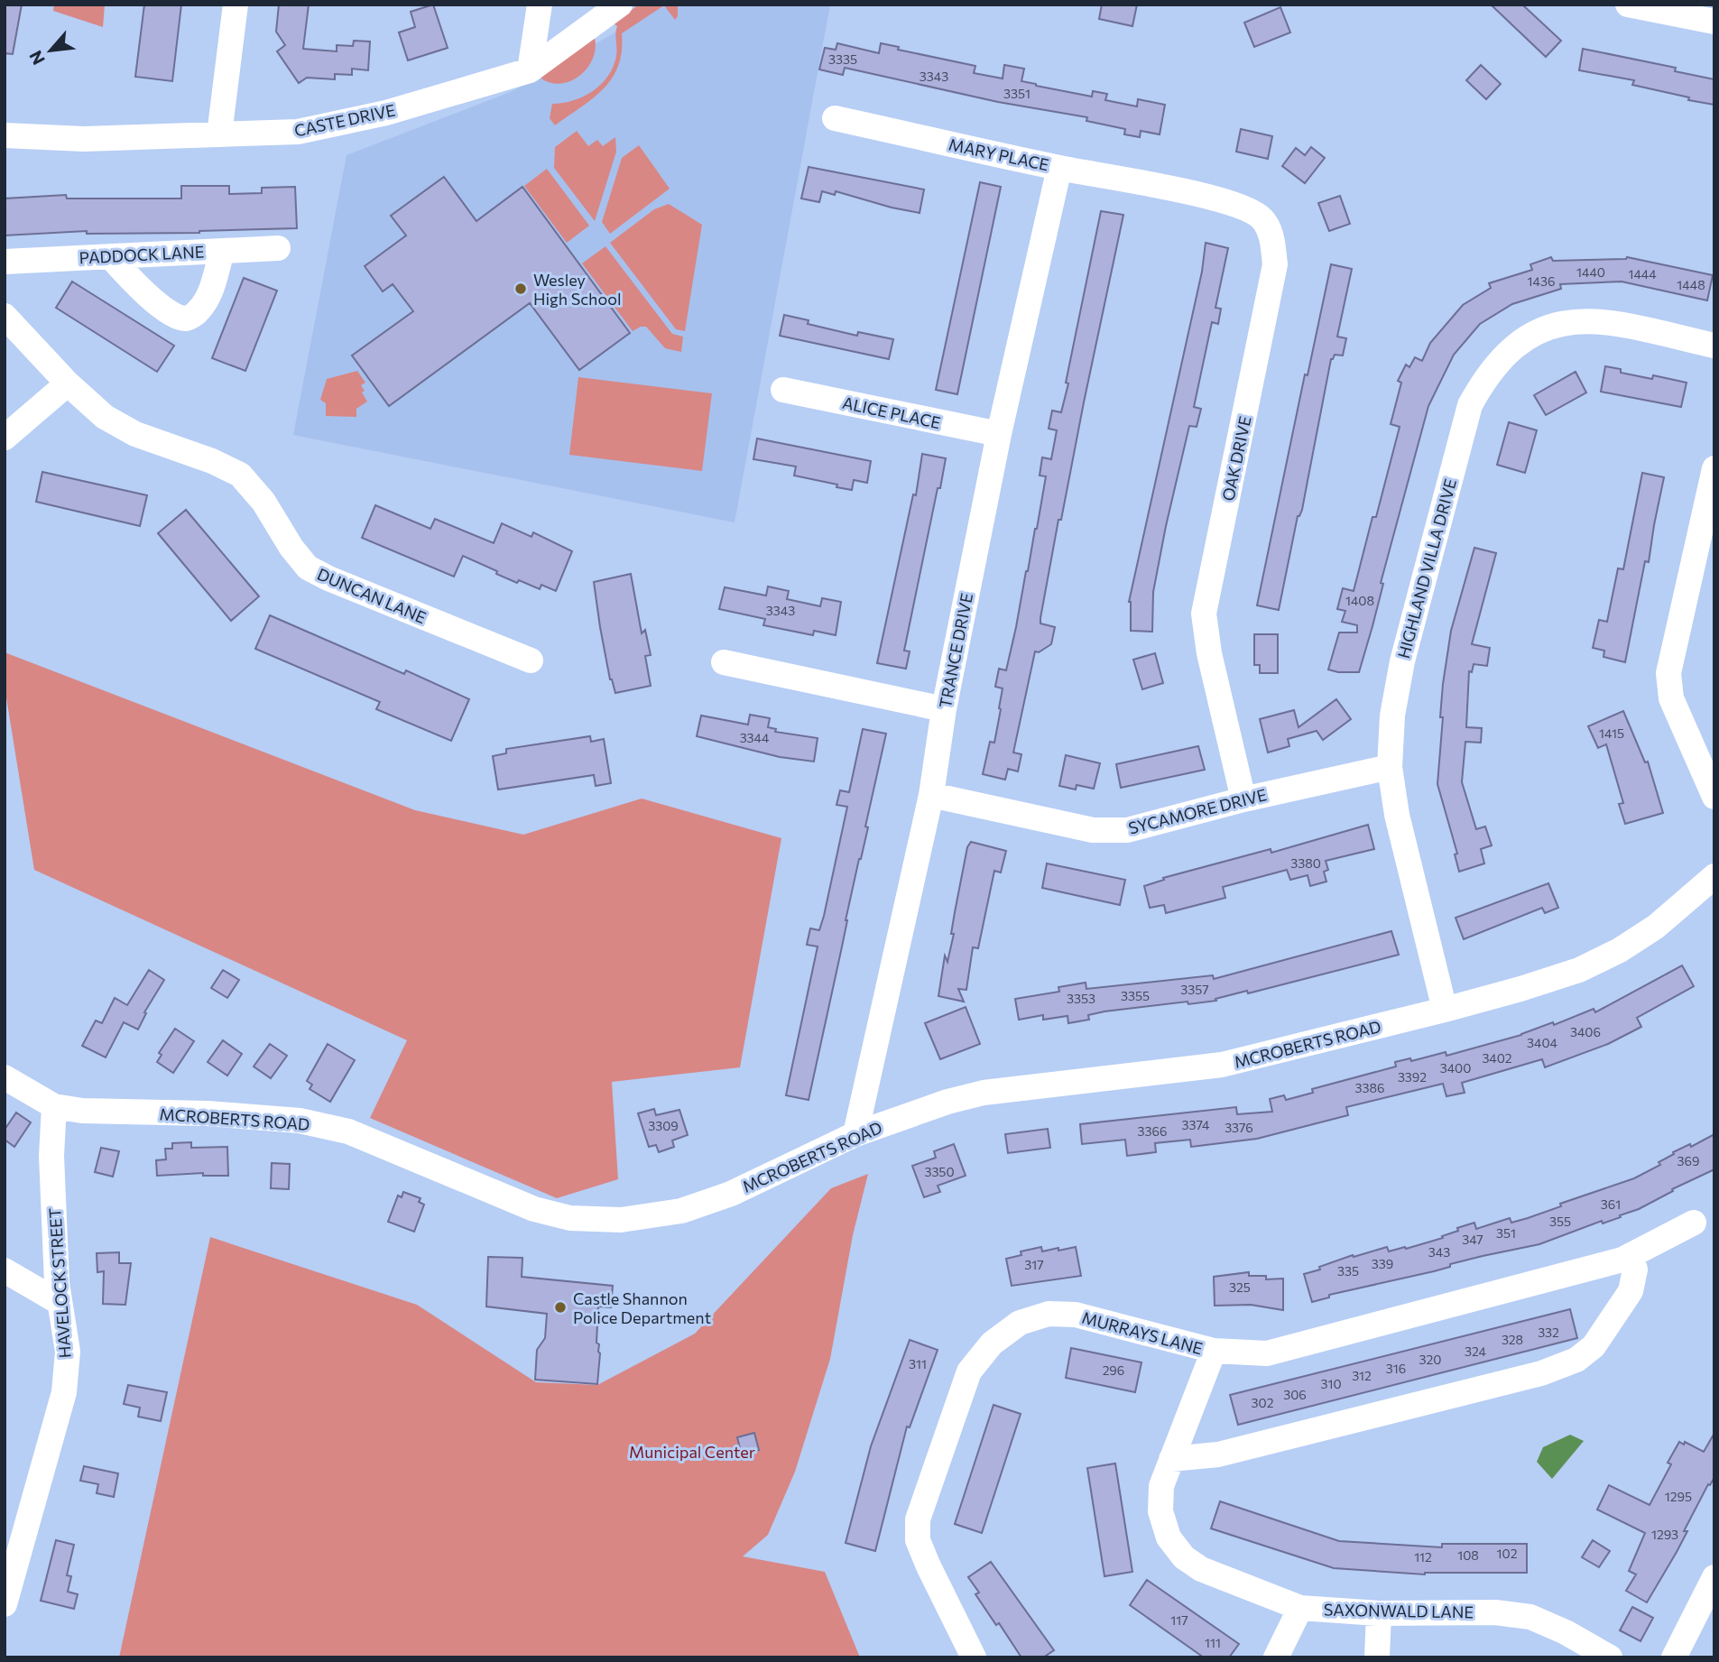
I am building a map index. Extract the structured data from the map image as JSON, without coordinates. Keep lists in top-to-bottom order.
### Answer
{
  "streets": {
    "street": [
      "CASTE DRIVE",
      "MARY PLACE",
      "PADDOCK LANE",
      "ALICE PLACE",
      "OAK DRIVE",
      "HIGHLAND VILLA DRIVE",
      "DUNCAN LANE",
      "TRANCE DRIVE",
      "SYCAMORE DRIVE",
      "MCROBERTS ROAD",
      "HAVELOCK STREET",
      "MURRAYS LANE",
      "SAXONWALD LANE"
    ]
  },
  "crossings": [
    ["MARY PLACE", "OAK DRIVE"],
    ["MARY PLACE", "TRANCE DRIVE"],
    ["ALICE PLACE", "TRANCE DRIVE"],
    ["OAK DRIVE", "SYCAMORE DRIVE"],
    ["HIGHLAND VILLA DRIVE", "SYCAMORE DRIVE"],
    ["HIGHLAND VILLA DRIVE", "MCROBERTS ROAD"],
    ["TRANCE DRIVE", "SYCAMORE DRIVE"],
    ["TRANCE DRIVE", "MCROBERTS ROAD"],
    ["MCROBERTS ROAD", "HAVELOCK STREET"],
    ["MURRAYS LANE", "SAXONWALD LANE"]
  ],
  "parks": ["Municipal Center"],
  "places": ["Wesley High School", "Castle Shannon Police Department"],
  "house_numbers": [
    "3335",
    "3343",
    "3351",
    "1440",
    "1444",
    "1436",
    "1448",
    "1408",
    "3343",
    "1415",
    "3344",
    "3380",
    "3357",
    "3355",
    "3353",
    "3406",
    "3404",
    "3402",
    "3400",
    "3392",
    "3386",
    "3374",
    "3309",
    "3376",
    "3366",
    "369",
    "3350",
    "361",
    "355",
    "351",
    "347",
    "343",
    "339",
    "317",
    "335",
    "325",
    "332",
    "328",
    "324",
    "320",
    "311",
    "316",
    "296",
    "312",
    "310",
    "306",
    "302",
    "1295",
    "1293",
    "102",
    "108",
    "112",
    "117",
    "111"
  ],
  "north": "bottom left"
}
